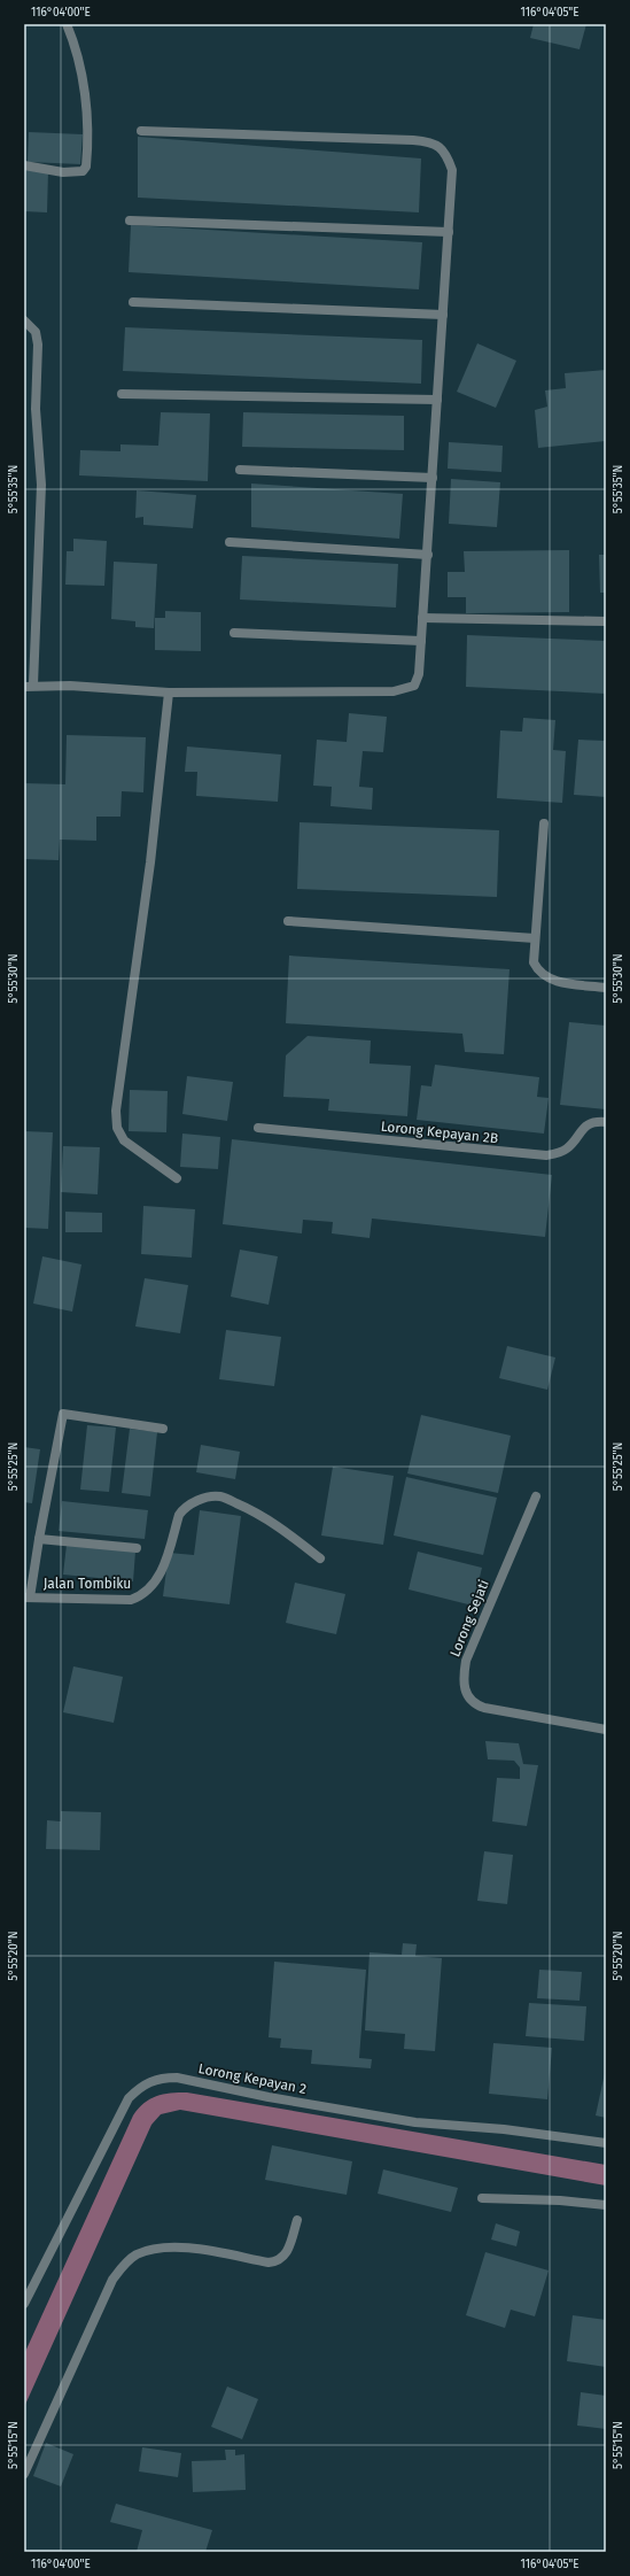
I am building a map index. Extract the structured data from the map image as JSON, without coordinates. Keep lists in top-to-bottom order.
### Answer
{
  "streets": {
    "street": [
      "Lorong Kepayan 2B",
      "Jalan Tombiku",
      "Lorong Sejati",
      "Lorong Kepayan 2"
    ]
  },
  "coordinates": [
    "116°04'00\"E",
    "116°04'05\"E",
    "5°55'35\"N",
    "5°55'30\"N",
    "5°55'25\"N",
    "5°55'20\"N",
    "5°55'15\"N"
  ]
}
